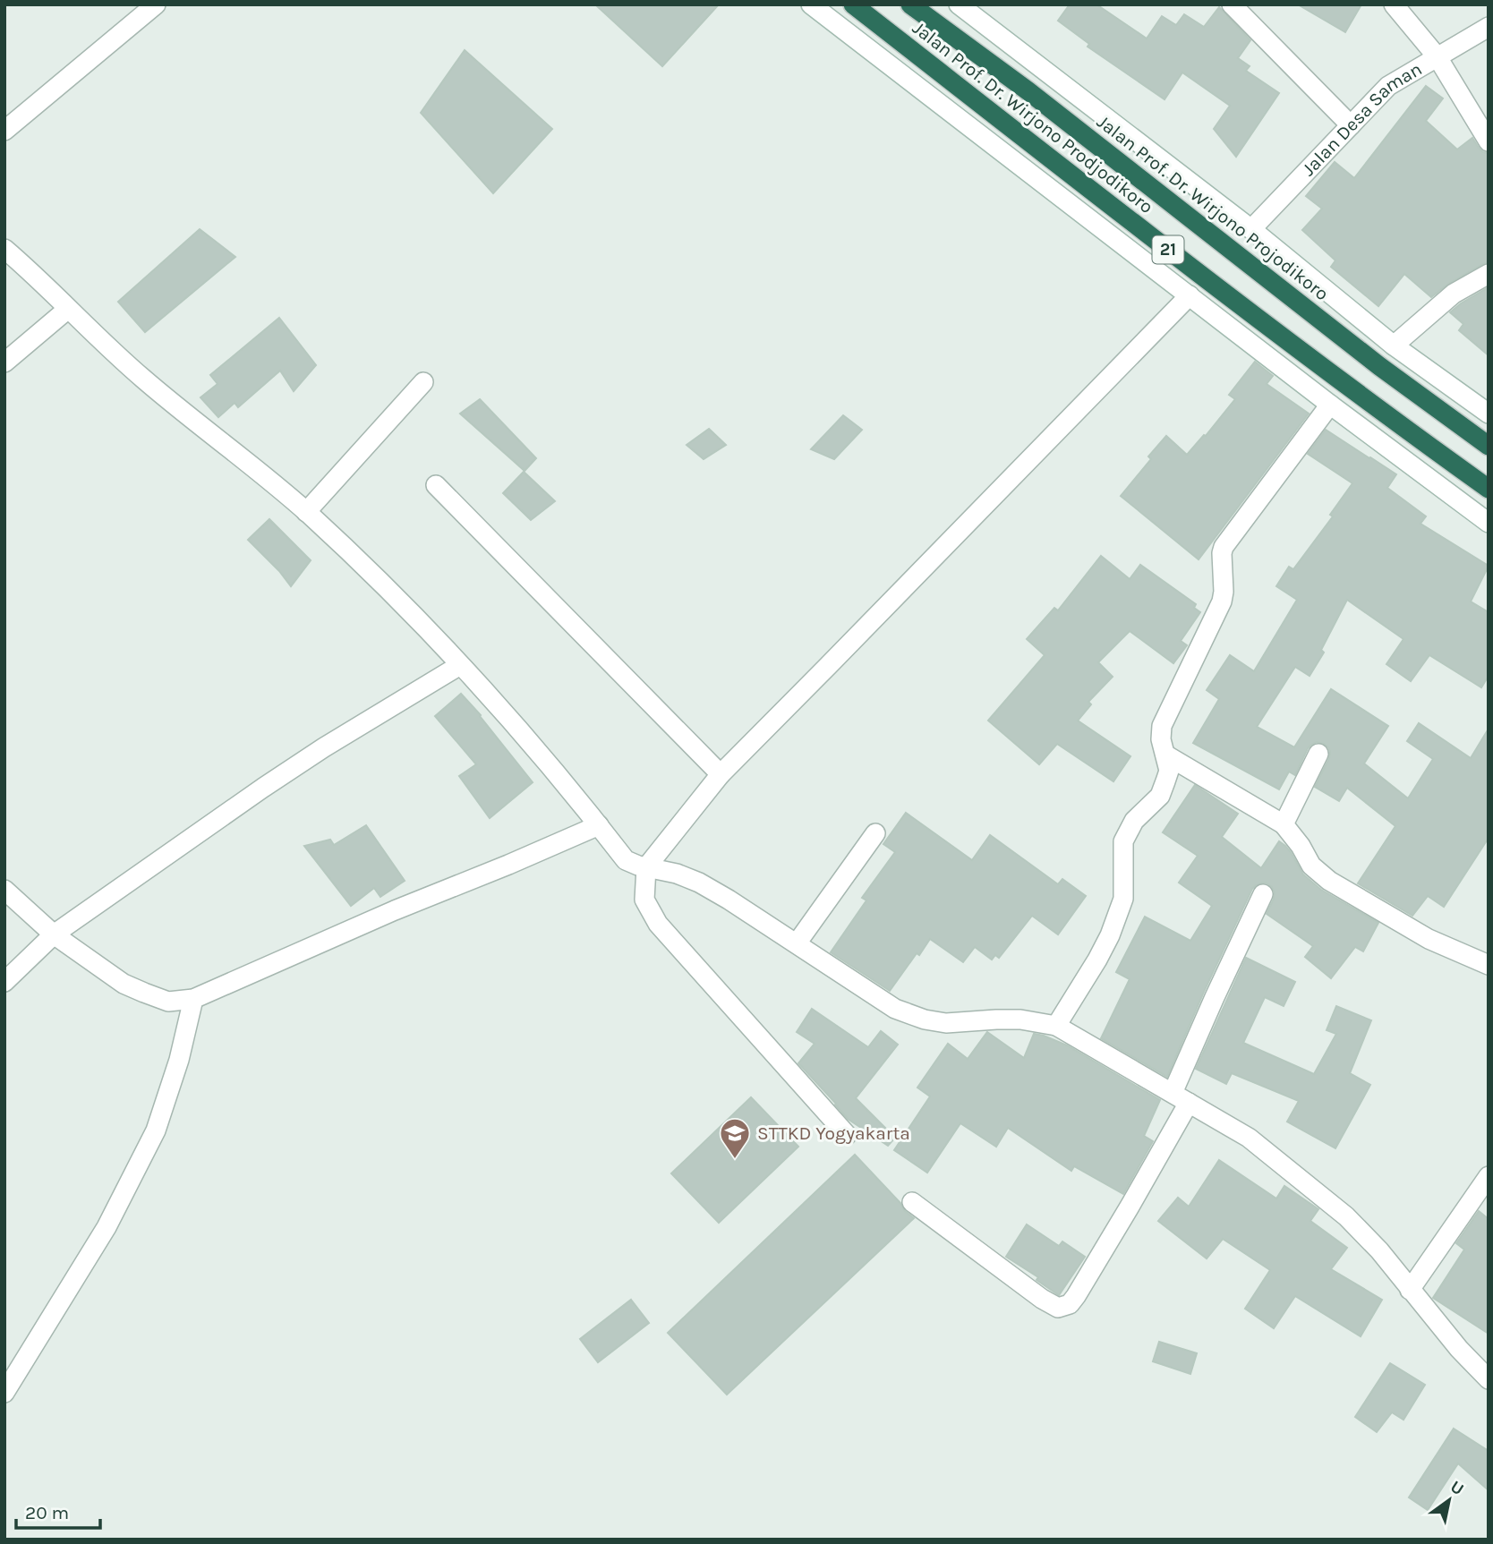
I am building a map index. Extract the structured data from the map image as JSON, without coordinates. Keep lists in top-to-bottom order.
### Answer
{
  "streets": {
    "highway": ["Jalan Prof. Dr. Wirjono Prodjodikoro", "Jalan Prof. Dr. Wirjono Projodikoro", "21"],
    "street": ["Jalan Desa Saman"]
  },
  "places": {
    "school or university": ["STTKD Yogyakarta"]
  },
  "scale_bar": "20 m",
  "north": "top right"
}
